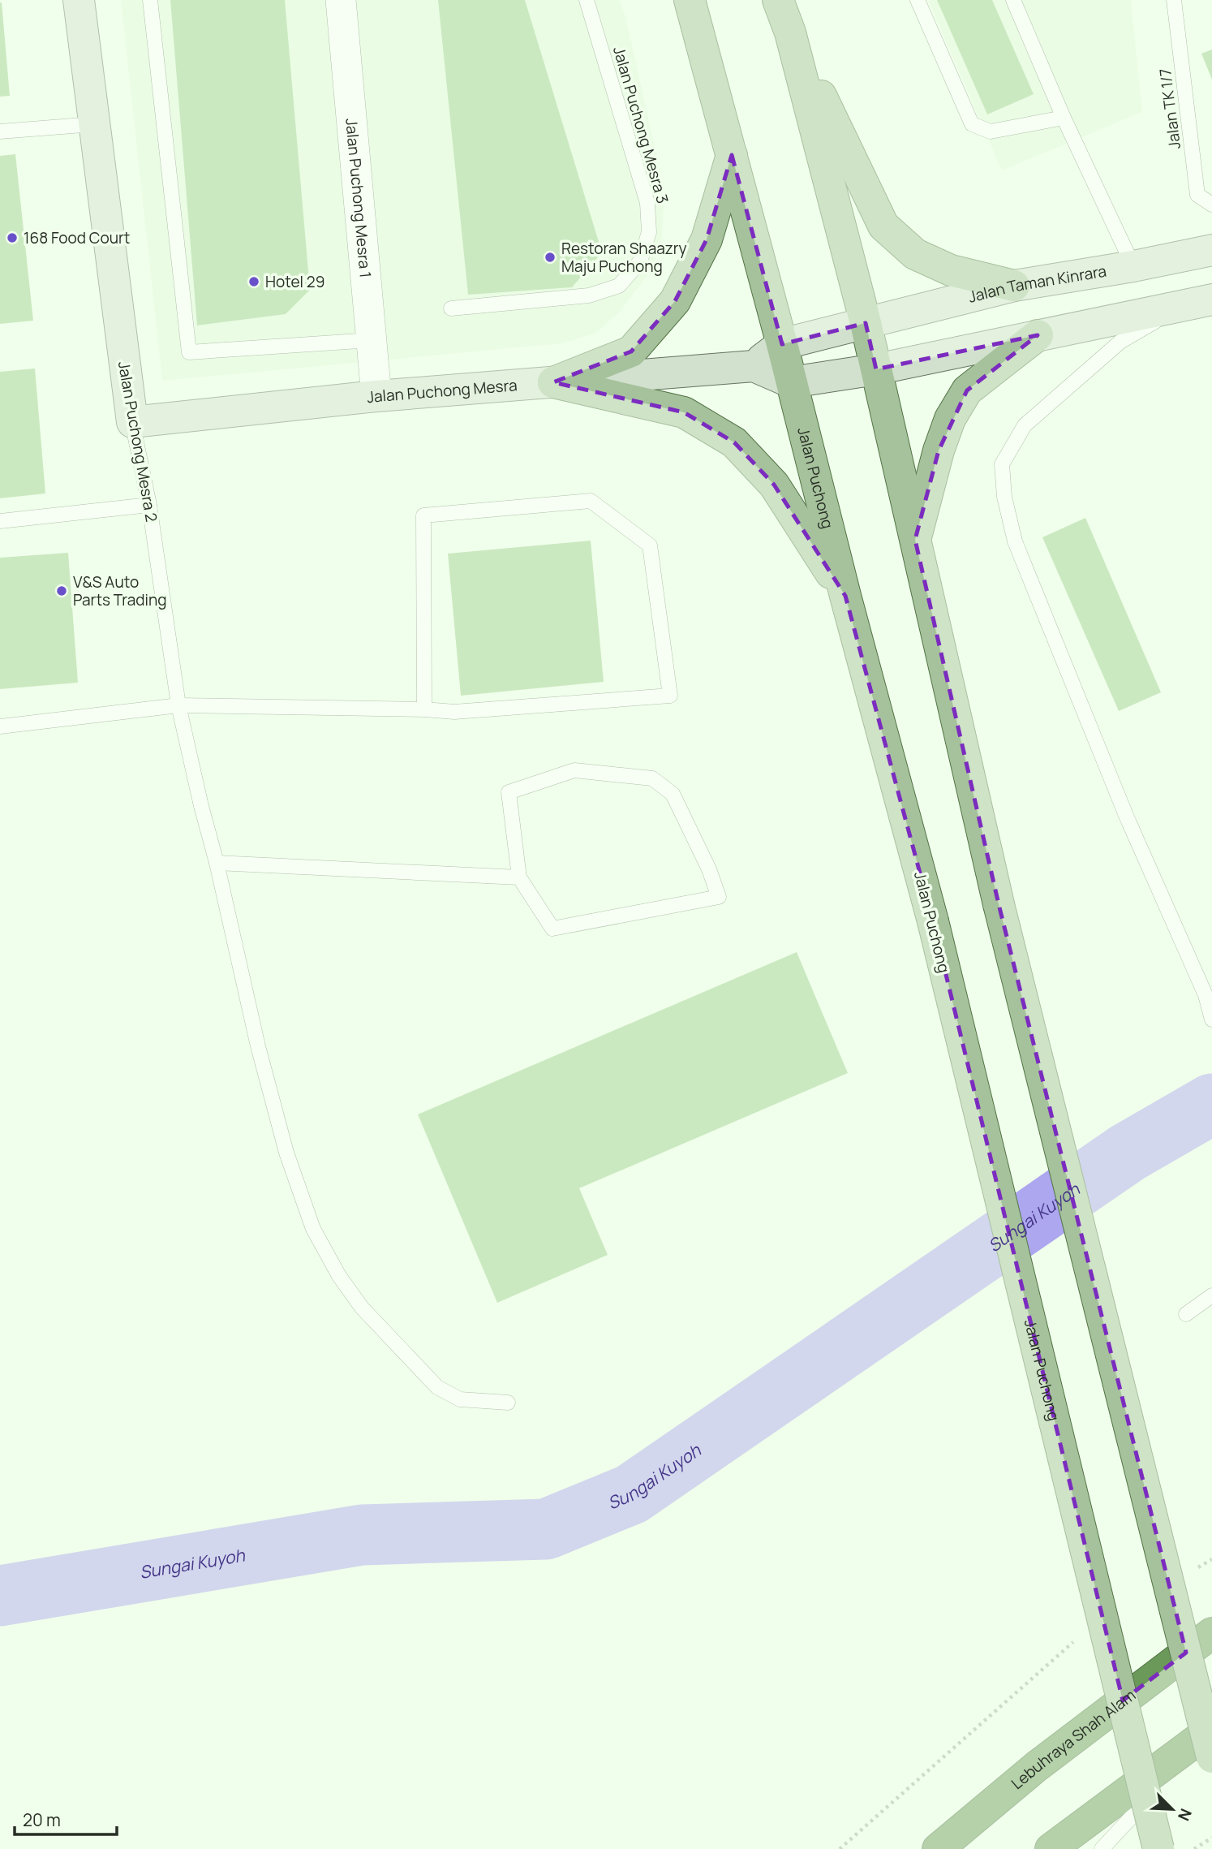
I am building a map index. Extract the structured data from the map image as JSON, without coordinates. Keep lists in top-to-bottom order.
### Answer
{
  "streets": {
    "highway": ["Lebuhraya Shah Alam"],
    "main road": ["Jalan Puchong"],
    "street": [
      "Jalan Puchong Mesra 1",
      "Jalan Taman Kinrara",
      "Jalan Puchong Mesra",
      "Jalan Puchong Mesra 2"
    ],
    "lane": ["Jalan TK 1/7", "Jalan Puchong Mesra 3"]
  },
  "crossings": [
    ["Jalan Puchong Mesra 1", "Jalan Puchong Mesra"],
    ["Jalan Taman Kinrara", "Jalan Puchong"],
    ["Jalan Puchong Mesra", "Jalan Puchong Mesra 2"]
  ],
  "water": ["Sungai Kuyoh"],
  "places": [
    "168 Food Court",
    "Restoran Shaazry Maju Puchong",
    "Hotel 29",
    "V&S Auto Parts Trading"
  ],
  "scale_bar": "20 m",
  "north": "bottom right"
}
